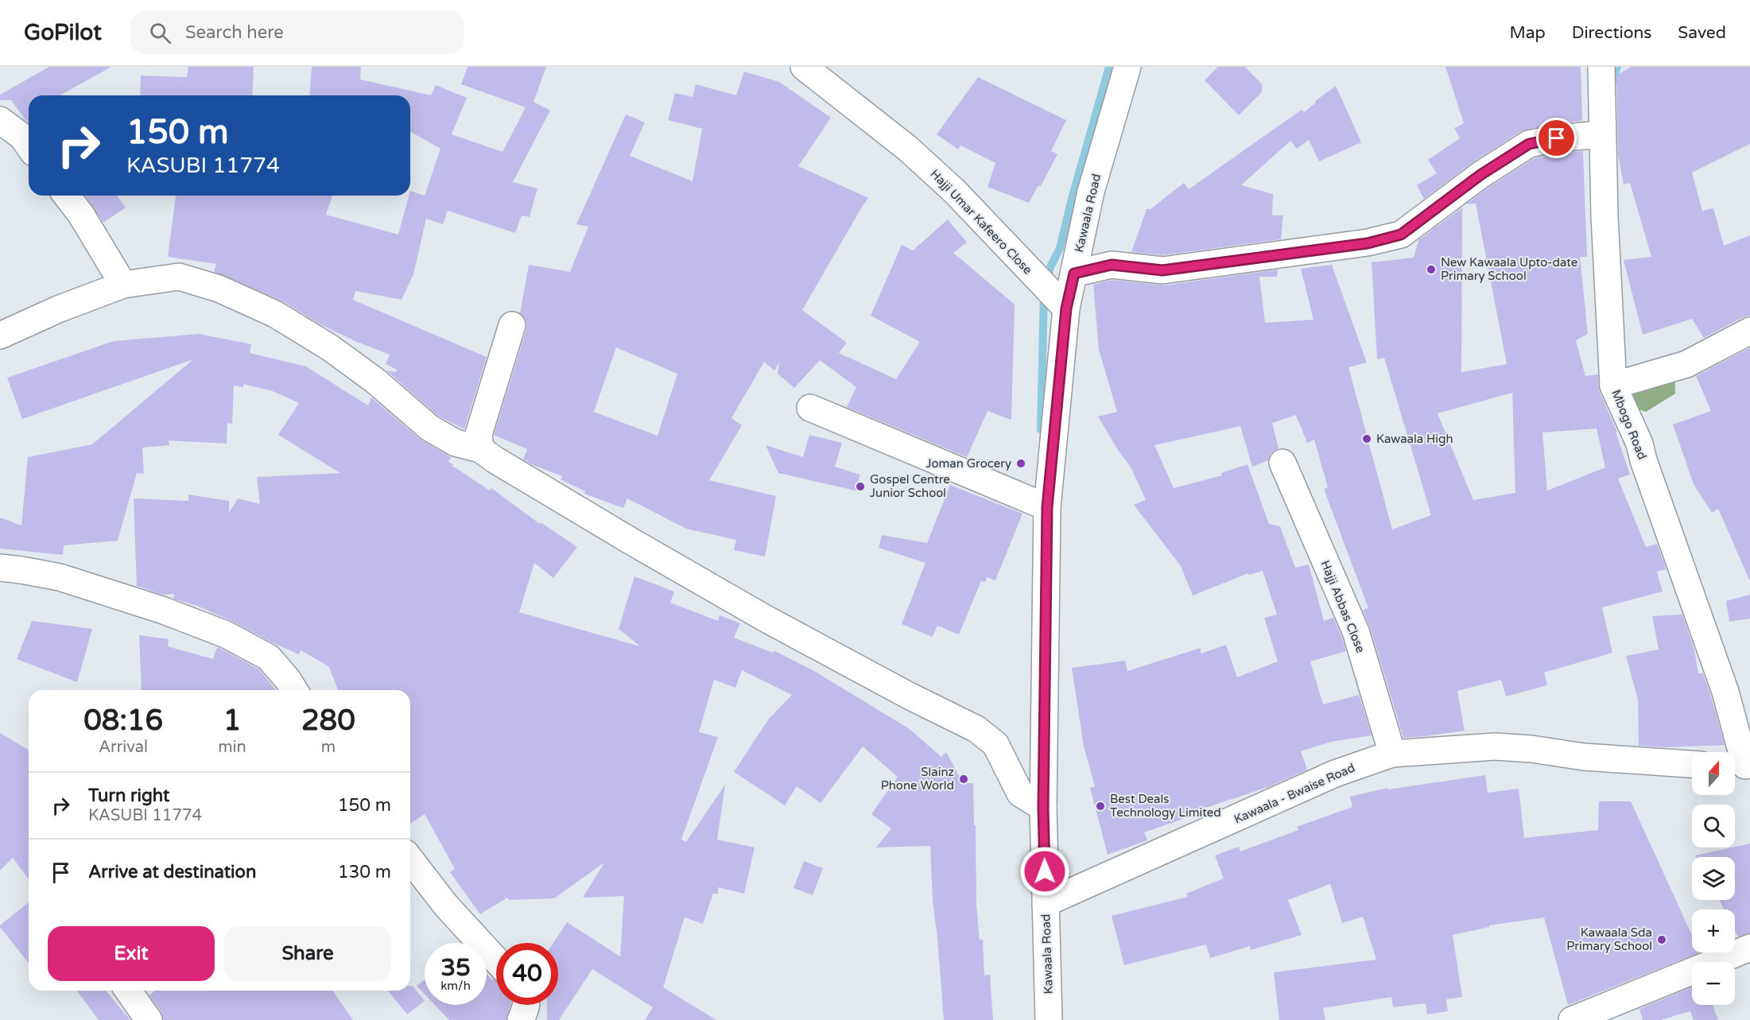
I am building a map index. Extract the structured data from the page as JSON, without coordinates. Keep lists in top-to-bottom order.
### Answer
{
  "streets": {
    "street": [
      "Kawaala Road",
      "Hajji Umar Kafeero Close",
      "Mbogo Road",
      "Hajji Abbas Close",
      "Kawaala - Bwaise Road"
    ]
  },
  "crossings": [
    ["Kawaala Road", "Hajji Umar Kafeero Close"],
    ["Kawaala Road", "Kawaala - Bwaise Road"],
    ["Hajji Abbas Close", "Kawaala - Bwaise Road"]
  ],
  "places": [
    "New Kawaala Upto-date Primary School",
    "Kawaala High",
    "Joman Grocery",
    "Gospel Centre Junior School",
    "Slainz Phone World",
    "Best Deals Technology Limited",
    "Kawaala Sda Primary School"
  ],
  "north": "top",
  "page": {
    "header": "GoPilot",
    "search": "Search here",
    "nav": ["Map", "Directions", "Saved"],
    "turn": ["150 m", "KASUBI 11774"],
    "eta": [
      "08:16",
      "Arrival",
      "1",
      "min",
      "280",
      "m"
    ],
    "map_buttons": ["+", "−"],
    "list": [
      {
        "name": "Turn right",
        "note": "KASUBI 11774",
        "value": "150 m"
      },
      {
        "name": "Arrive at destination",
        "value": "130 m"
      }
    ],
    "buttons": ["Exit", "Share"],
    "speed": "35 km/h",
    "limit": "40"
  }
}
